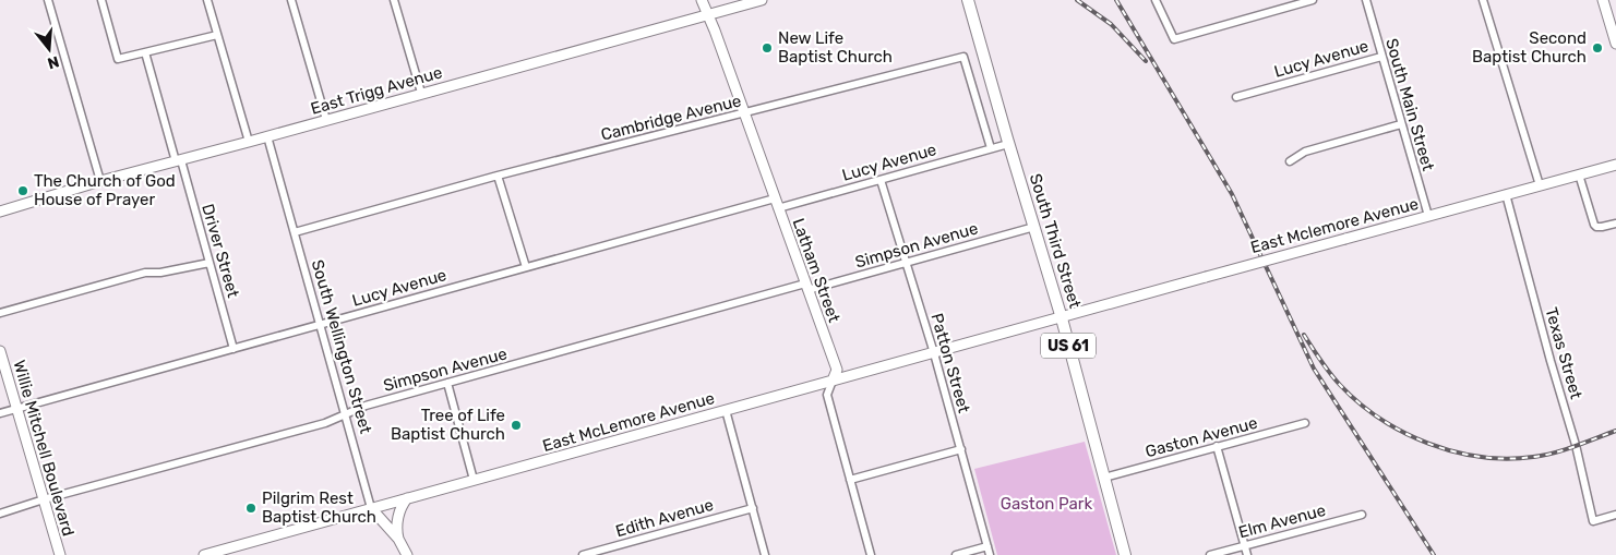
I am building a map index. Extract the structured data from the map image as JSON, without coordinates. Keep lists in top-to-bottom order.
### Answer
{
  "streets": {
    "main road": [
      "East Trigg Avenue",
      "East Mclemore Avenue",
      "South Third Street",
      "Latham Street",
      "US 61",
      "South Wellington Street",
      "East McLemore Avenue",
      "Willie Mitchell Boulevard"
    ],
    "street": [
      "Lucy Avenue",
      "South Main Street",
      "Cambridge Avenue",
      "Simpson Avenue",
      "Driver Street",
      "Texas Street",
      "Patton Street",
      "Gaston Avenue",
      "Edith Avenue",
      "Elm Avenue"
    ]
  },
  "crossings": [
    ["Lucy Avenue", "South Main Street"],
    ["Lucy Avenue", "Cambridge Avenue"],
    ["Lucy Avenue", "South Third Street"],
    ["Lucy Avenue", "Driver Street"],
    ["Lucy Avenue", "Latham Street"],
    ["Lucy Avenue", "South Wellington Street"],
    ["Lucy Avenue", "Patton Street"],
    ["Lucy Avenue", "Willie Mitchell Boulevard"],
    ["East Trigg Avenue", "Driver Street"],
    ["East Trigg Avenue", "Latham Street"],
    ["East Trigg Avenue", "South Wellington Street"],
    ["South Main Street", "East Mclemore Avenue"],
    ["Cambridge Avenue", "Latham Street"],
    ["Cambridge Avenue", "South Wellington Street"],
    ["East Mclemore Avenue", "South Third Street"],
    ["East Mclemore Avenue", "Texas Street"],
    ["East Mclemore Avenue", "East McLemore Avenue"],
    ["South Third Street", "Simpson Avenue"],
    ["South Third Street", "East McLemore Avenue"],
    ["South Third Street", "Gaston Avenue"],
    ["Simpson Avenue", "Latham Street"],
    ["Simpson Avenue", "South Wellington Street"],
    ["Simpson Avenue", "Patton Street"],
    ["Simpson Avenue", "Willie Mitchell Boulevard"],
    ["Latham Street", "East McLemore Avenue"],
    ["South Wellington Street", "East McLemore Avenue"],
    ["Patton Street", "East McLemore Avenue"]
  ],
  "parks": ["Gaston Park"],
  "places": [
    "New Life Baptist Church",
    "Second Baptist Church",
    "The Church of God House of Prayer",
    "Tree of Life Baptist Church",
    "Pilgrim Rest Baptist Church"
  ],
  "north": "bottom"
}
